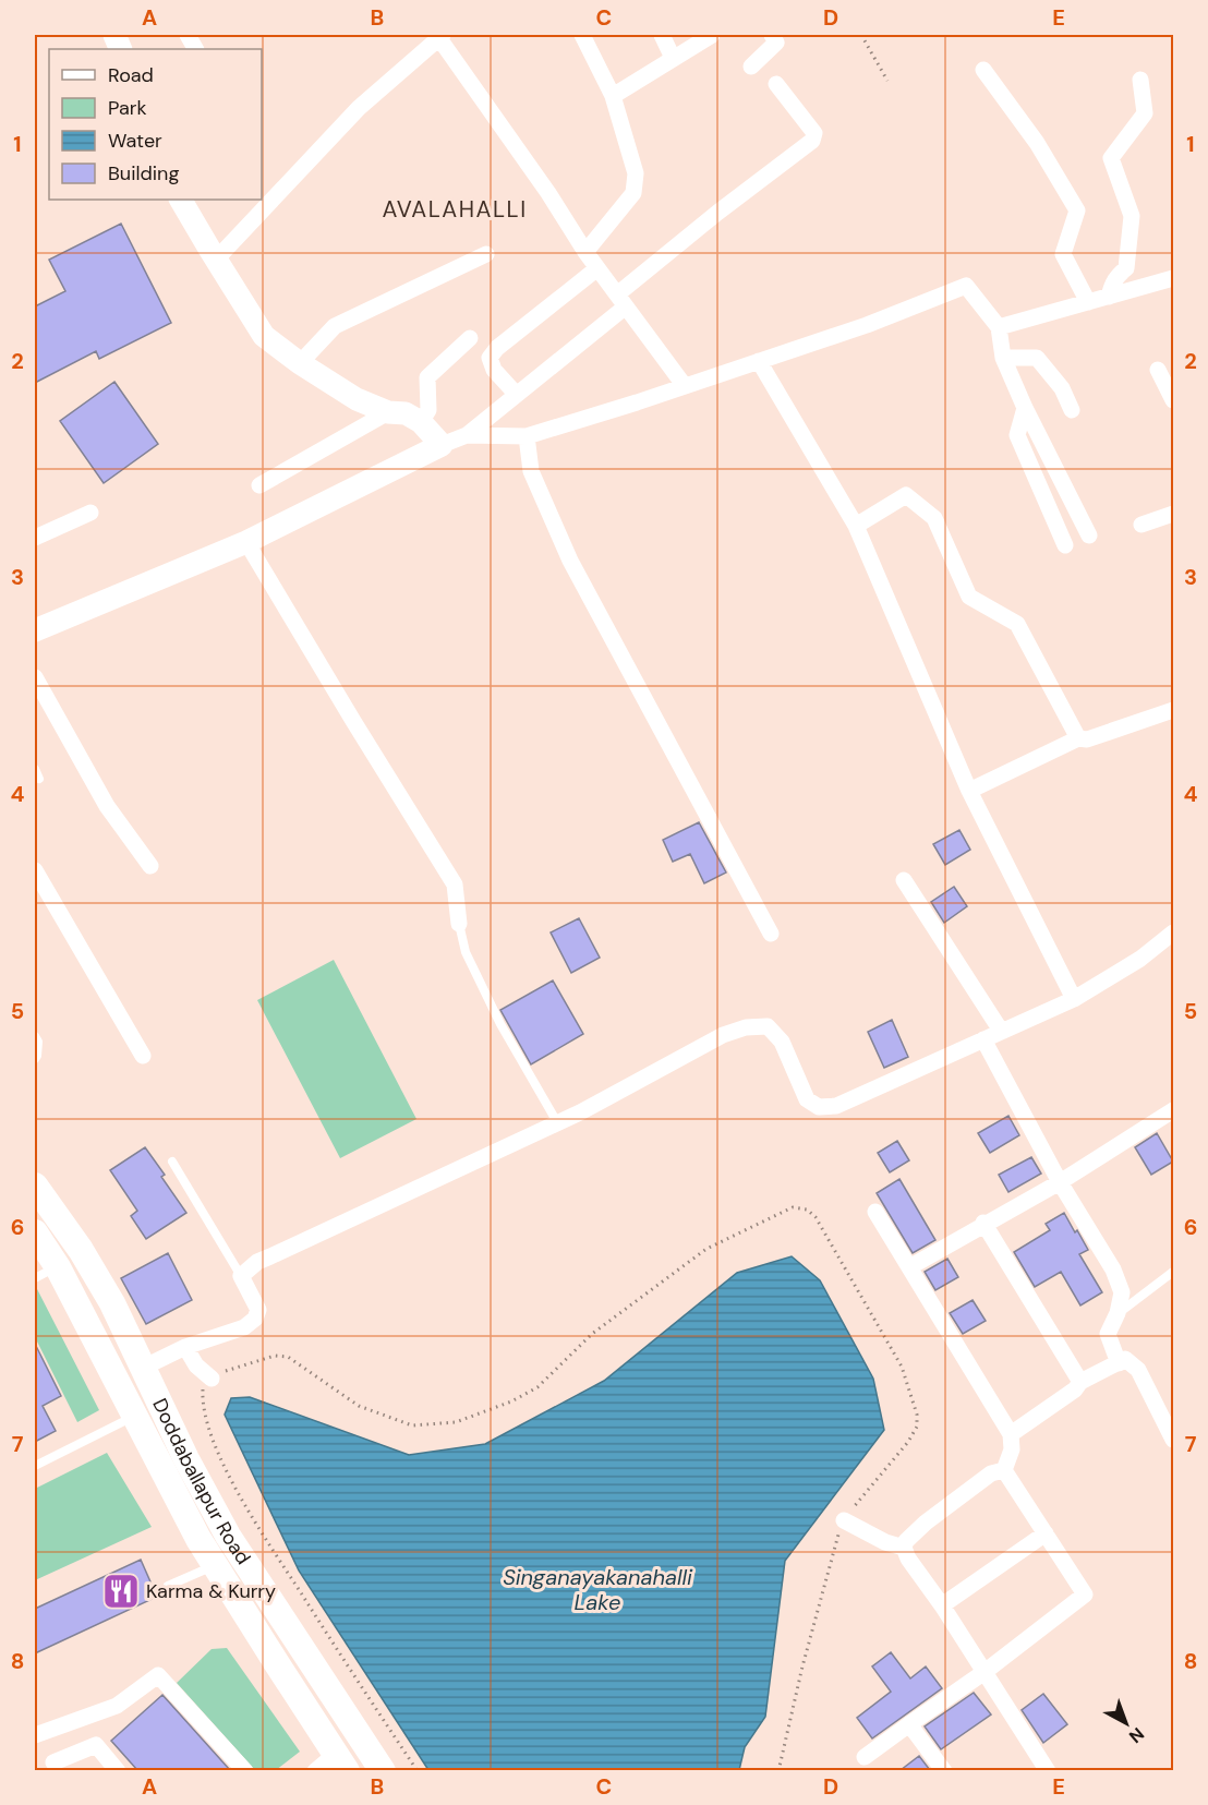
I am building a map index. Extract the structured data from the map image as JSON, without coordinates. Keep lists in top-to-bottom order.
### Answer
{
  "streets": {
    "main road": ["Doddaballapur Road"]
  },
  "districts": ["AVALAHALLI"],
  "water": ["Singanayakanahalli Lake"],
  "places": {
    "restaurant": ["Karma & Kurry"]
  },
  "legend": [
    "Road",
    "Park",
    "Water",
    "Building"
  ],
  "north": "bottom right",
  "grid": {
    "columns": [
      "A",
      "B",
      "C",
      "D",
      "E"
    ],
    "rows": [
      "1",
      "2",
      "3",
      "4",
      "5",
      "6",
      "7",
      "8"
    ]
  }
}
